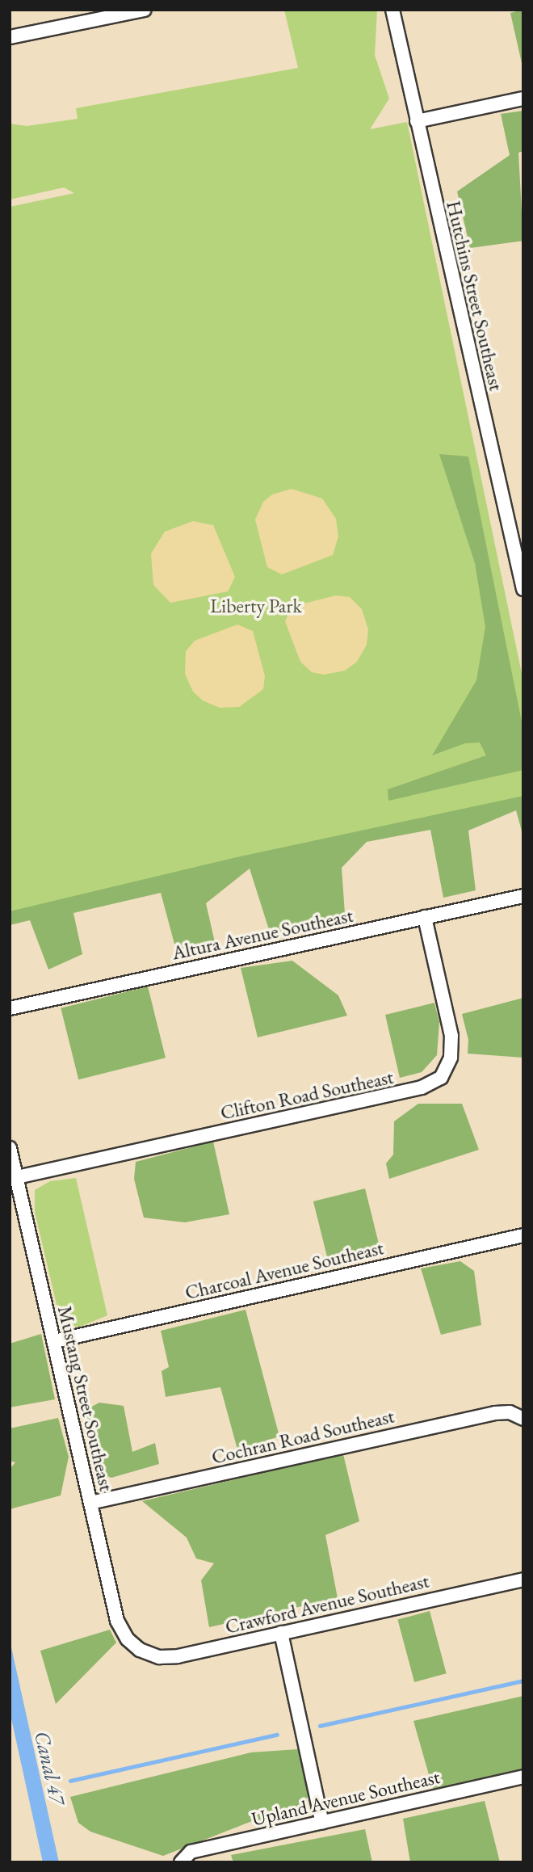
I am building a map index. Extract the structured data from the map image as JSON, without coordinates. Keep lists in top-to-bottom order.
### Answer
{
  "streets": {
    "street": [
      "Hutchins Street Southeast",
      "Altura Avenue Southeast",
      "Clifton Road Southeast",
      "Charcoal Avenue Southeast",
      "Mustang Street Southeast",
      "Cochran Road Southeast",
      "Crawford Avenue Southeast",
      "Upland Avenue Southeast"
    ]
  },
  "crossings": [
    ["Altura Avenue Southeast", "Clifton Road Southeast"],
    ["Clifton Road Southeast", "Mustang Street Southeast"],
    ["Charcoal Avenue Southeast", "Mustang Street Southeast"],
    ["Mustang Street Southeast", "Cochran Road Southeast"],
    ["Mustang Street Southeast", "Crawford Avenue Southeast"]
  ],
  "water": ["Canal 47"],
  "parks": ["Liberty Park"]
}
